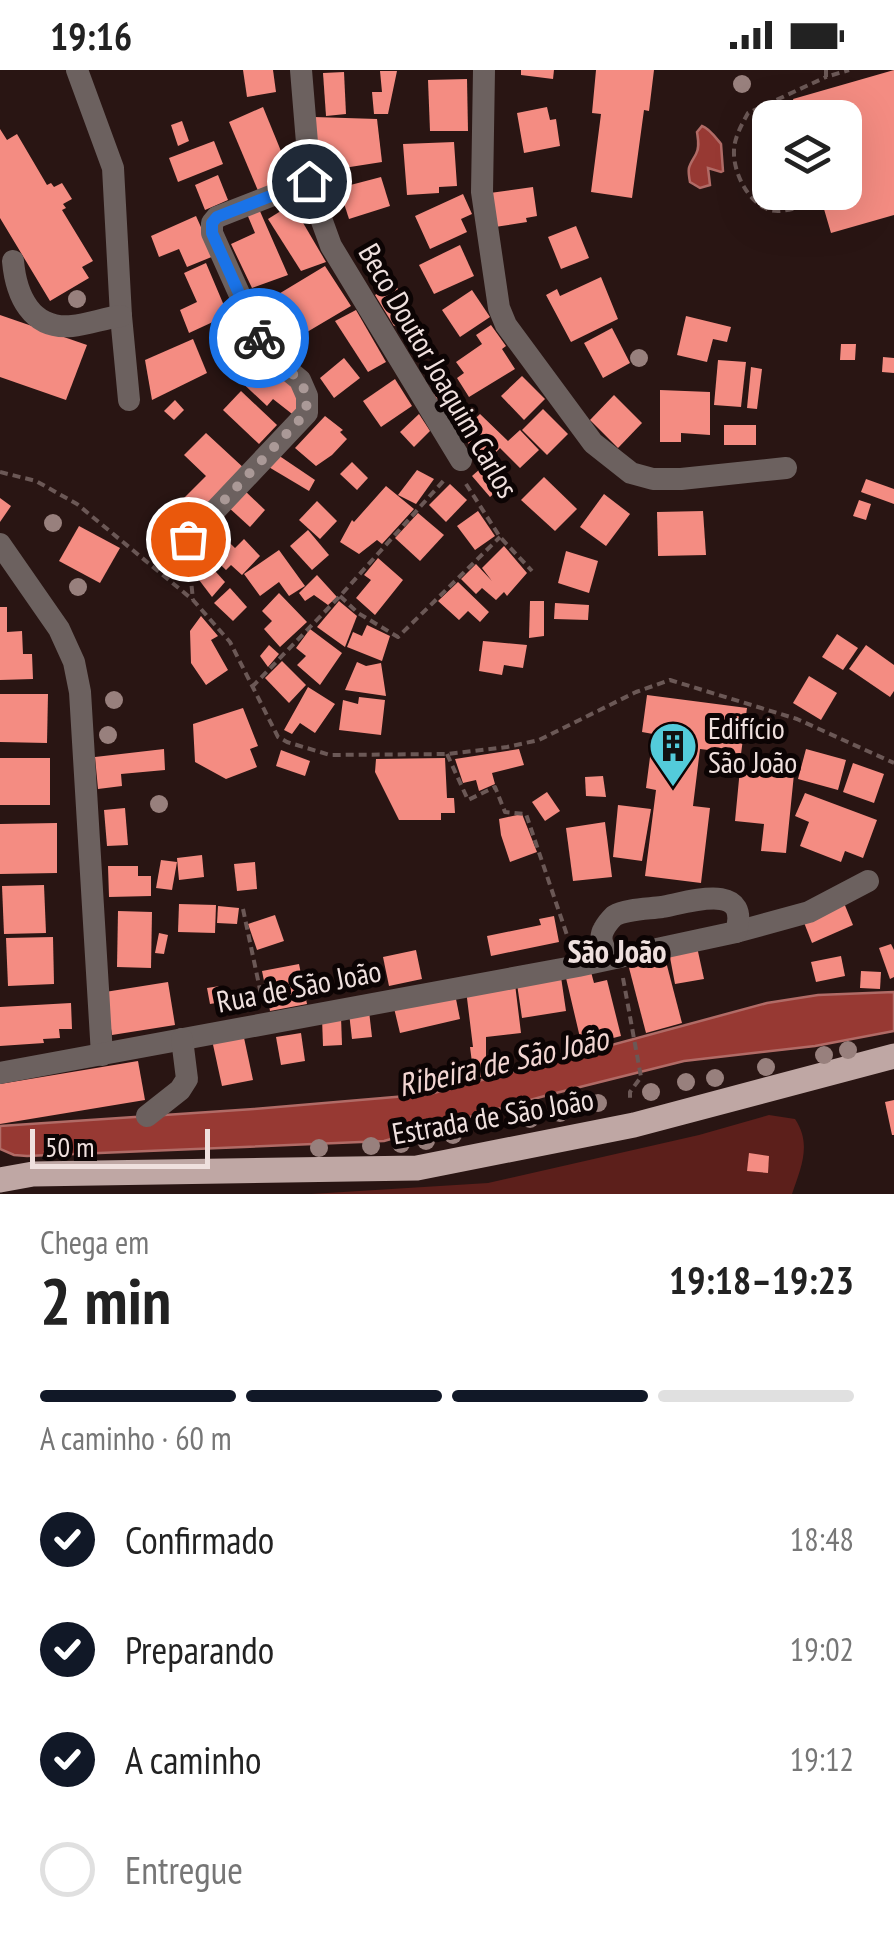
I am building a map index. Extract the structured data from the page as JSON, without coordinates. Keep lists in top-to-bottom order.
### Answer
{
  "streets": {
    "main road": ["Estrada de São João"],
    "street": ["Beco Doutor Joaquim Carlos", "Rua de São João"]
  },
  "districts": ["São João"],
  "water": ["Ribeira de São João"],
  "places": {
    "building": ["Edifício São João"]
  },
  "scale_bar": "50 m",
  "page": {
    "status": "19:16",
    "scale": "50 m",
    "heading": ["2 min", "Chega em", "19:18–19:23"],
    "bar": "A caminho · 60 m",
    "list": [
      ["Confirmado", "18:48"],
      ["Preparando", "19:02"],
      ["A caminho", "19:12"],
      "Entregue"
    ]
  }
}
